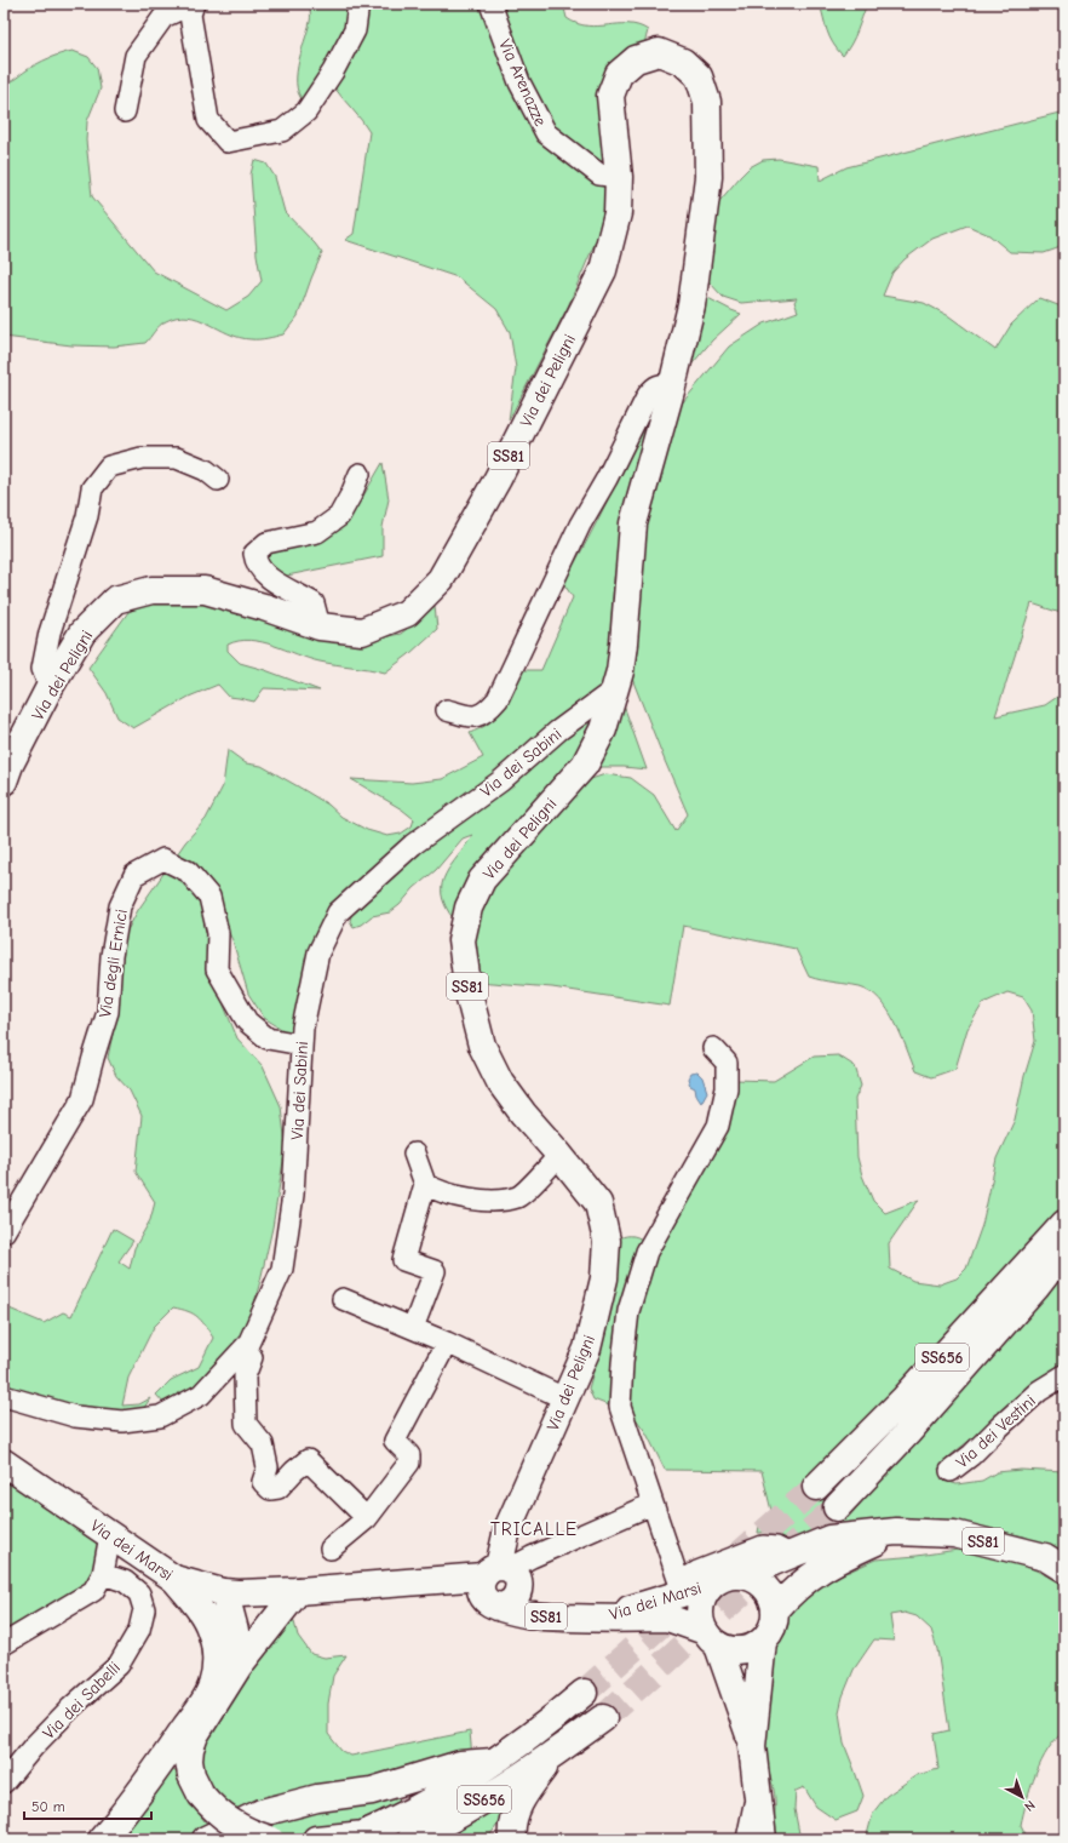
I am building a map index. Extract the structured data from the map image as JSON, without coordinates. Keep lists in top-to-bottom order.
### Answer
{
  "streets": {
    "main road": [
      "Via dei Peligni",
      "SS81",
      "SS656",
      "Via dei Marsi"
    ],
    "street": [
      "Via Arenazze",
      "Via dei Sabini",
      "Via degli Ernici",
      "Via dei Vestini",
      "Via dei Sabelli"
    ]
  },
  "crossings": [
    ["Via Arenazze", "Via dei Peligni"],
    ["Via dei Peligni", "Via dei Sabini"],
    ["Via dei Peligni", "Via dei Marsi"],
    ["SS81", "Via dei Marsi"],
    ["Via dei Sabini", "Via degli Ernici"]
  ],
  "districts": ["TRICALLE"],
  "scale_bar": "50 m",
  "north": "bottom right"
}
